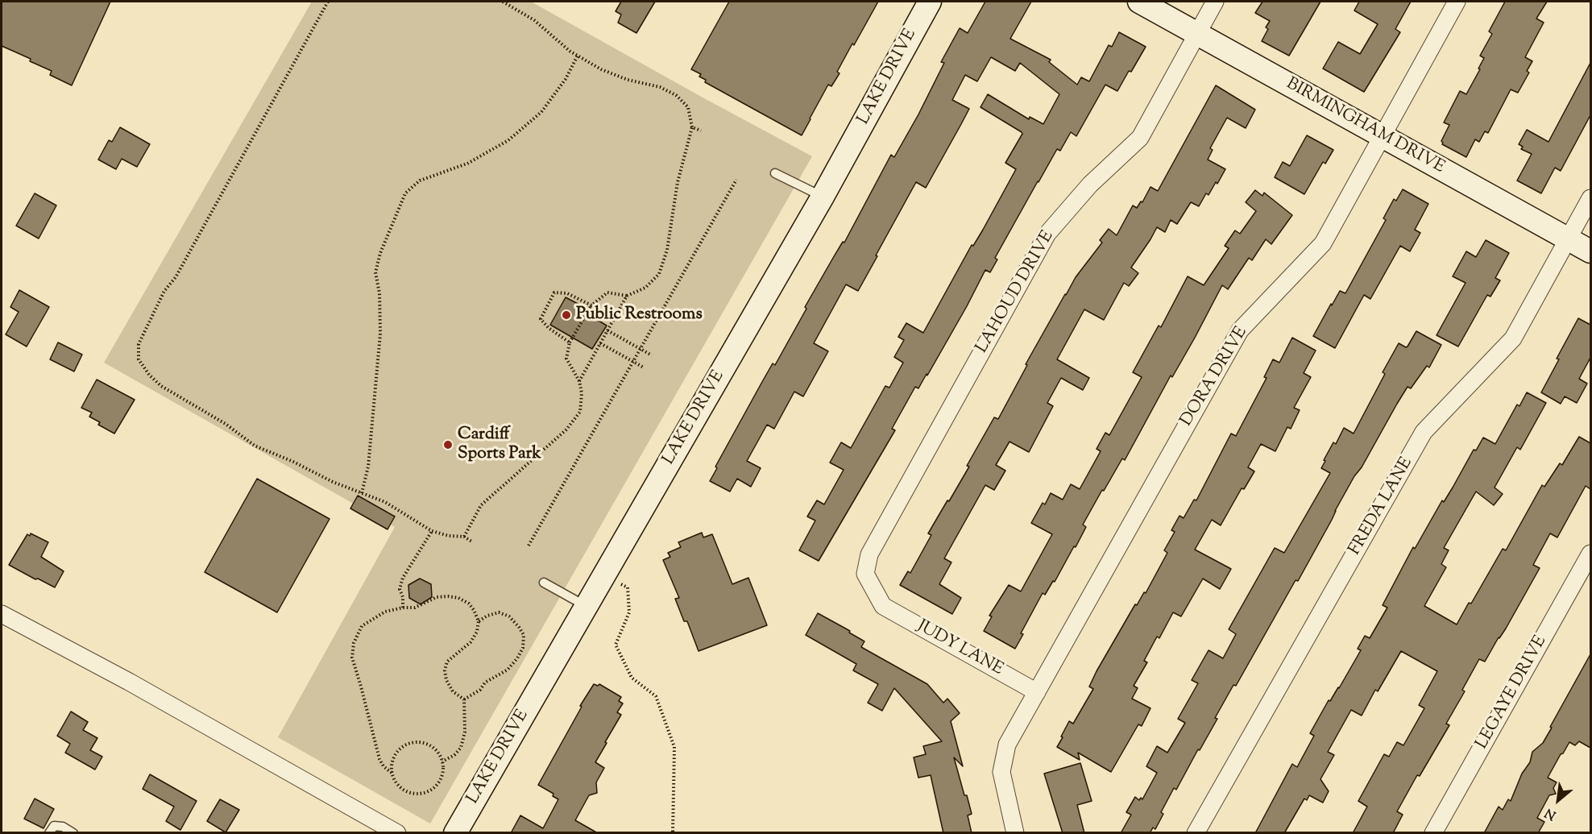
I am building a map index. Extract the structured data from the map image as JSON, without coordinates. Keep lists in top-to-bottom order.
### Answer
{
  "streets": {
    "main road": ["LAKE DRIVE", "BIRMINGHAM DRIVE"],
    "street": [
      "LAHOUD DRIVE",
      "DORA DRIVE",
      "FREDA LANE",
      "JUDY LANE",
      "LEGAYE DRIVE"
    ]
  },
  "crossings": [
    ["BIRMINGHAM DRIVE", "LAHOUD DRIVE"],
    ["BIRMINGHAM DRIVE", "DORA DRIVE"],
    ["BIRMINGHAM DRIVE", "FREDA LANE"],
    ["LAHOUD DRIVE", "JUDY LANE"],
    ["DORA DRIVE", "JUDY LANE"]
  ],
  "places": ["Public Restrooms", "Cardiff Sports Park"],
  "north": "bottom left"
}
